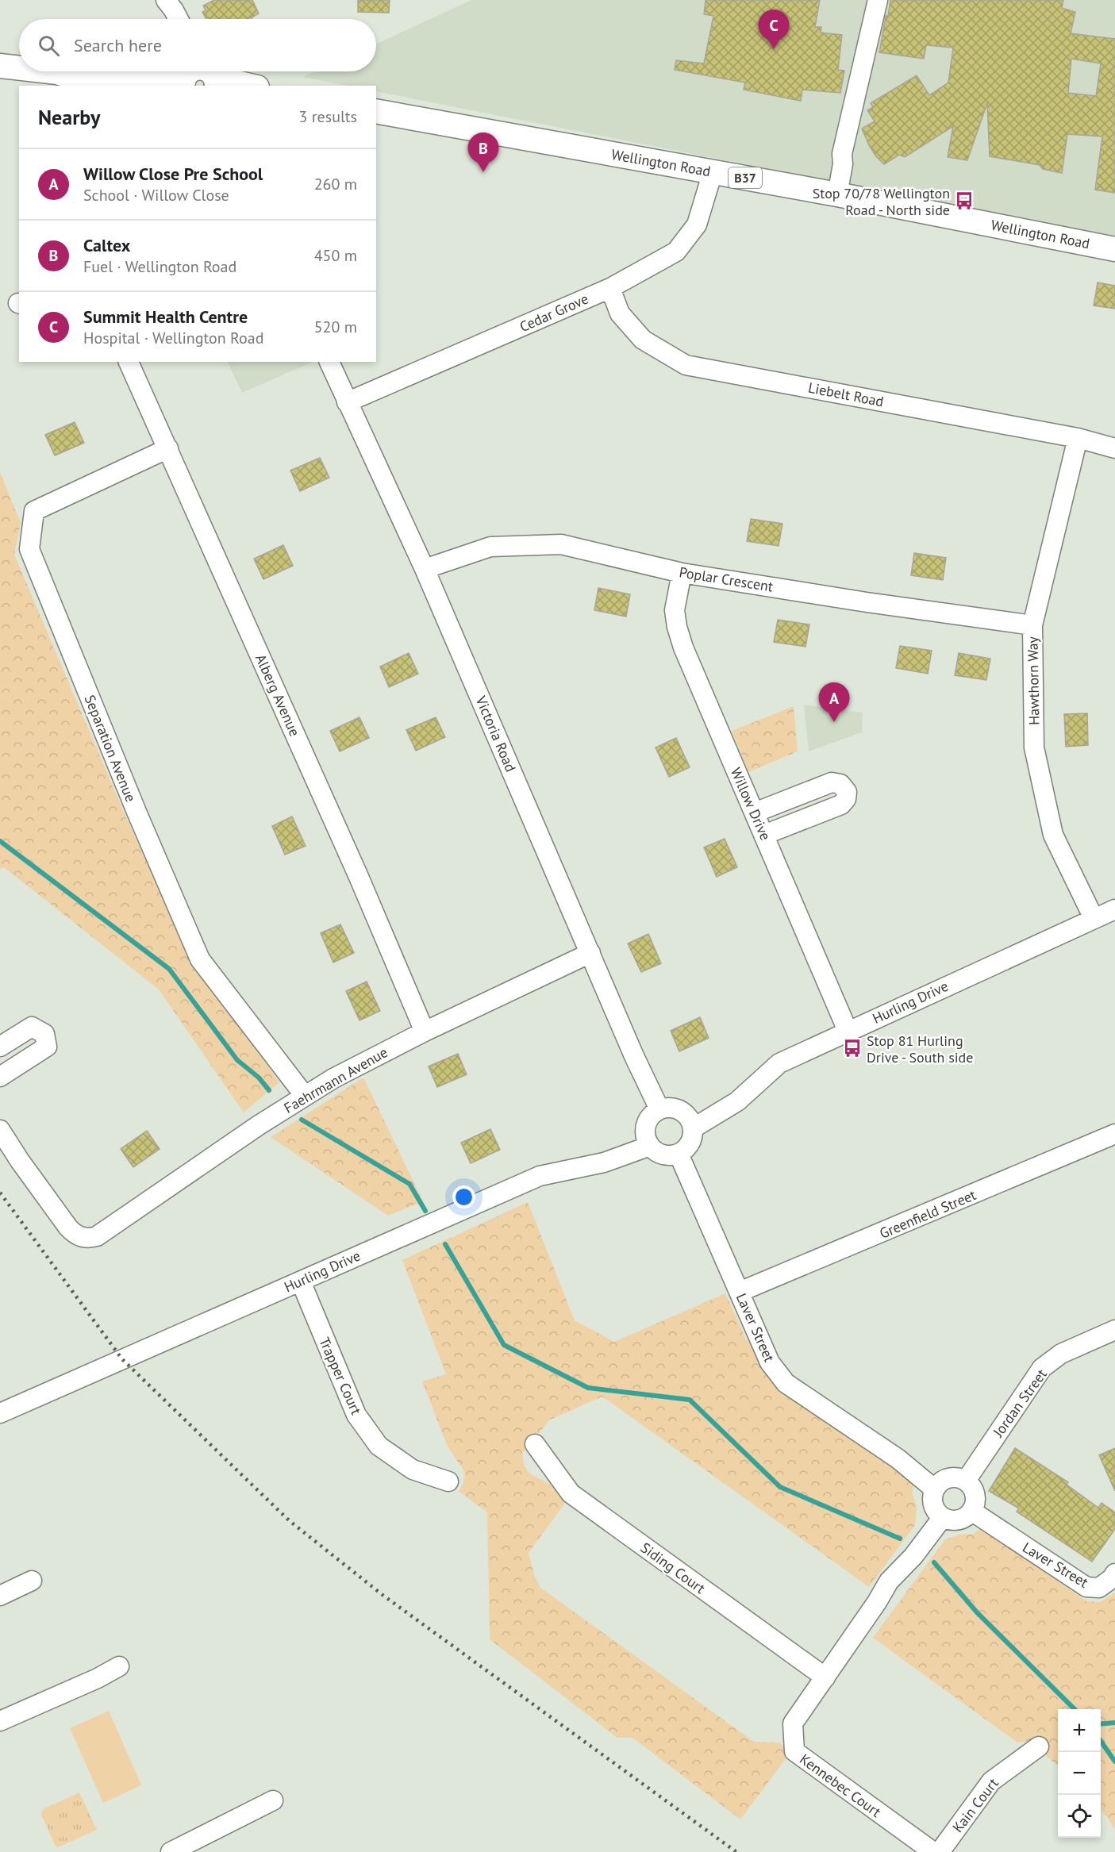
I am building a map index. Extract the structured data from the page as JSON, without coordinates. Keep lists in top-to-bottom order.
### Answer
{
  "streets": {
    "main road": ["Wellington Road", "B37"],
    "street": [
      "Cedar Grove",
      "Liebelt Road",
      "Poplar Crescent",
      "Hawthorn Way",
      "Alberg Avenue",
      "Victoria Road",
      "Separation Avenue",
      "Willow Drive",
      "Hurling Drive",
      "Faehrmann Avenue",
      "Greenfield Street",
      "Laver Street",
      "Trapper Court",
      "Jordan Street",
      "Siding Court",
      "Kennebec Court",
      "Kain Court"
    ]
  },
  "crossings": [
    ["Wellington Road", "Cedar Grove"],
    ["Cedar Grove", "Liebelt Road"],
    ["Cedar Grove", "Victoria Road"],
    ["Liebelt Road", "Hawthorn Way"],
    ["Poplar Crescent", "Hawthorn Way"],
    ["Poplar Crescent", "Victoria Road"],
    ["Poplar Crescent", "Willow Drive"],
    ["Hawthorn Way", "Hurling Drive"],
    ["Alberg Avenue", "Separation Avenue"],
    ["Alberg Avenue", "Faehrmann Avenue"],
    ["Victoria Road", "Hurling Drive"],
    ["Victoria Road", "Faehrmann Avenue"],
    ["Victoria Road", "Laver Street"],
    ["Separation Avenue", "Faehrmann Avenue"],
    ["Willow Drive", "Hurling Drive"],
    ["Hurling Drive", "Laver Street"],
    ["Hurling Drive", "Trapper Court"],
    ["Greenfield Street", "Laver Street"],
    ["Laver Street", "Jordan Street"],
    ["Laver Street", "Kennebec Court"],
    ["Jordan Street", "Kennebec Court"],
    ["Siding Court", "Kennebec Court"]
  ],
  "places": {
    "bus stop": ["Stop 70/78 Wellington Road - North side", "Stop 81 Hurling Drive - South side"]
  },
  "page": {
    "pins": ["C", "B", "A"],
    "search": "Search here",
    "heading": ["Nearby", "3 results"],
    "list": [
      {
        "mark": "A",
        "name": "Willow Close Pre School",
        "note": "School · Willow Close",
        "value": "260 m"
      },
      {
        "mark": "B",
        "name": "Caltex",
        "note": "Fuel · Wellington Road",
        "value": "450 m"
      },
      {
        "mark": "C",
        "name": "Summit Health Centre",
        "note": "Hospital · Wellington Road",
        "value": "520 m"
      }
    ],
    "map_buttons": ["+", "−"]
  }
}
